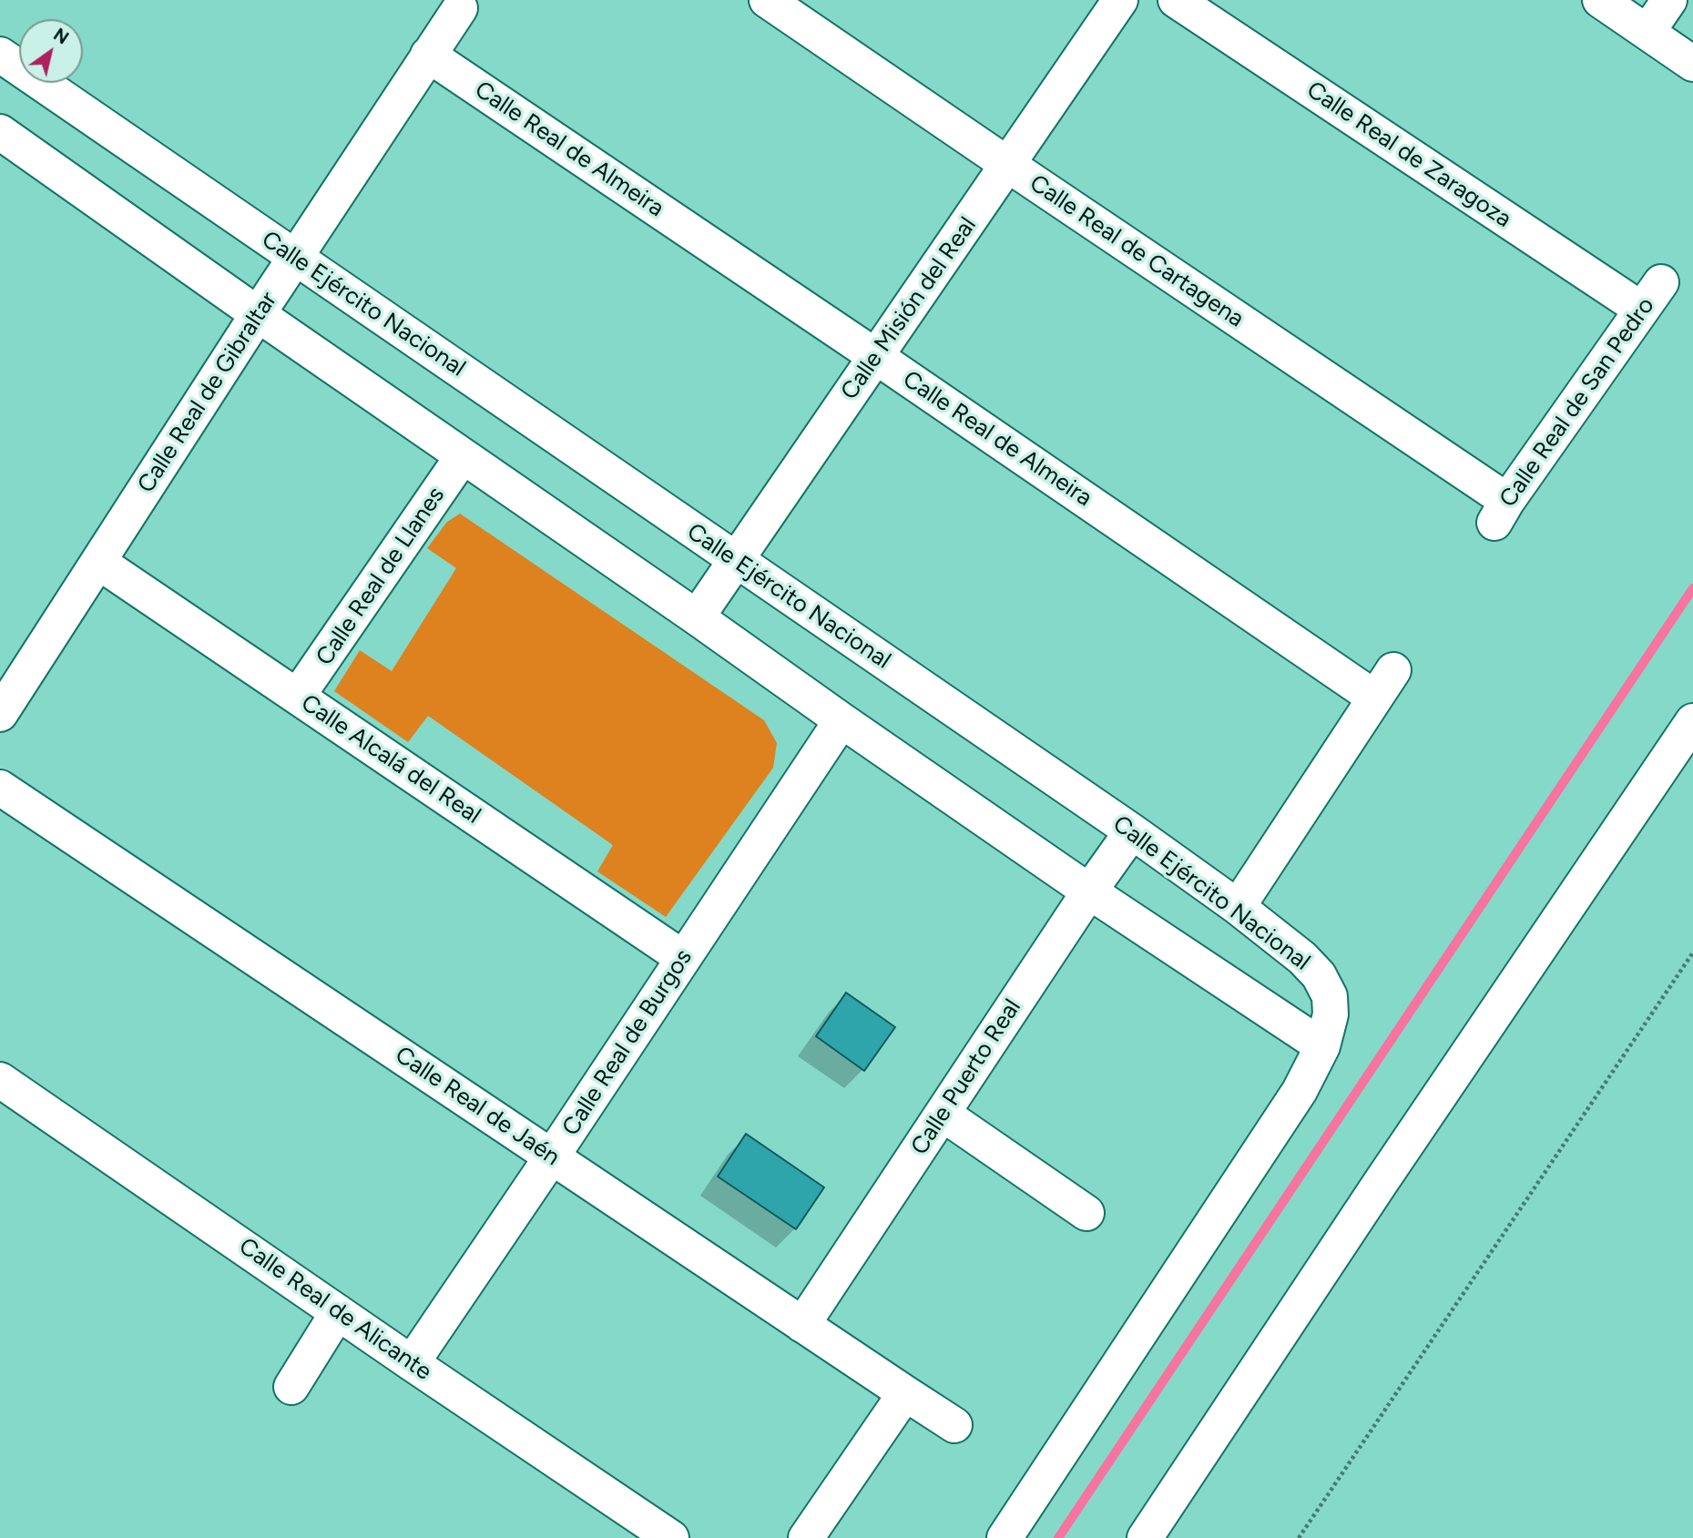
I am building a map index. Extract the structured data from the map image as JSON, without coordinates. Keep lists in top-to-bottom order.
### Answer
{
  "streets": {
    "street": [
      "Calle Real de Almeira",
      "Calle Real de Zaragoza",
      "Calle Real de Cartagena",
      "Calle Ejército Nacional",
      "Calle Misión del Real",
      "Calle Real de Gibraltar",
      "Calle Real de San Pedro",
      "Calle Real de Llanes",
      "Calle Alcalá del Real",
      "Calle Real de Burgos",
      "Calle Puerto Real",
      "Calle Real de Jaén",
      "Calle Real de Alicante"
    ]
  },
  "crossings": [
    ["Calle Real de Almeira", "Calle Ejército Nacional"],
    ["Calle Real de Almeira", "Calle Misión del Real"],
    ["Calle Real de Almeira", "Calle Real de Gibraltar"],
    ["Calle Real de Zaragoza", "Calle Real de San Pedro"],
    ["Calle Real de Cartagena", "Calle Misión del Real"],
    ["Calle Real de Cartagena", "Calle Real de San Pedro"],
    ["Calle Ejército Nacional", "Calle Misión del Real"],
    ["Calle Ejército Nacional", "Calle Real de Gibraltar"],
    ["Calle Ejército Nacional", "Calle Puerto Real"],
    ["Calle Real de Gibraltar", "Calle Alcalá del Real"],
    ["Calle Real de Llanes", "Calle Alcalá del Real"],
    ["Calle Alcalá del Real", "Calle Real de Burgos"],
    ["Calle Real de Burgos", "Calle Real de Jaén"],
    ["Calle Real de Burgos", "Calle Real de Alicante"],
    ["Calle Puerto Real", "Calle Real de Jaén"]
  ],
  "north": "top right"
}
